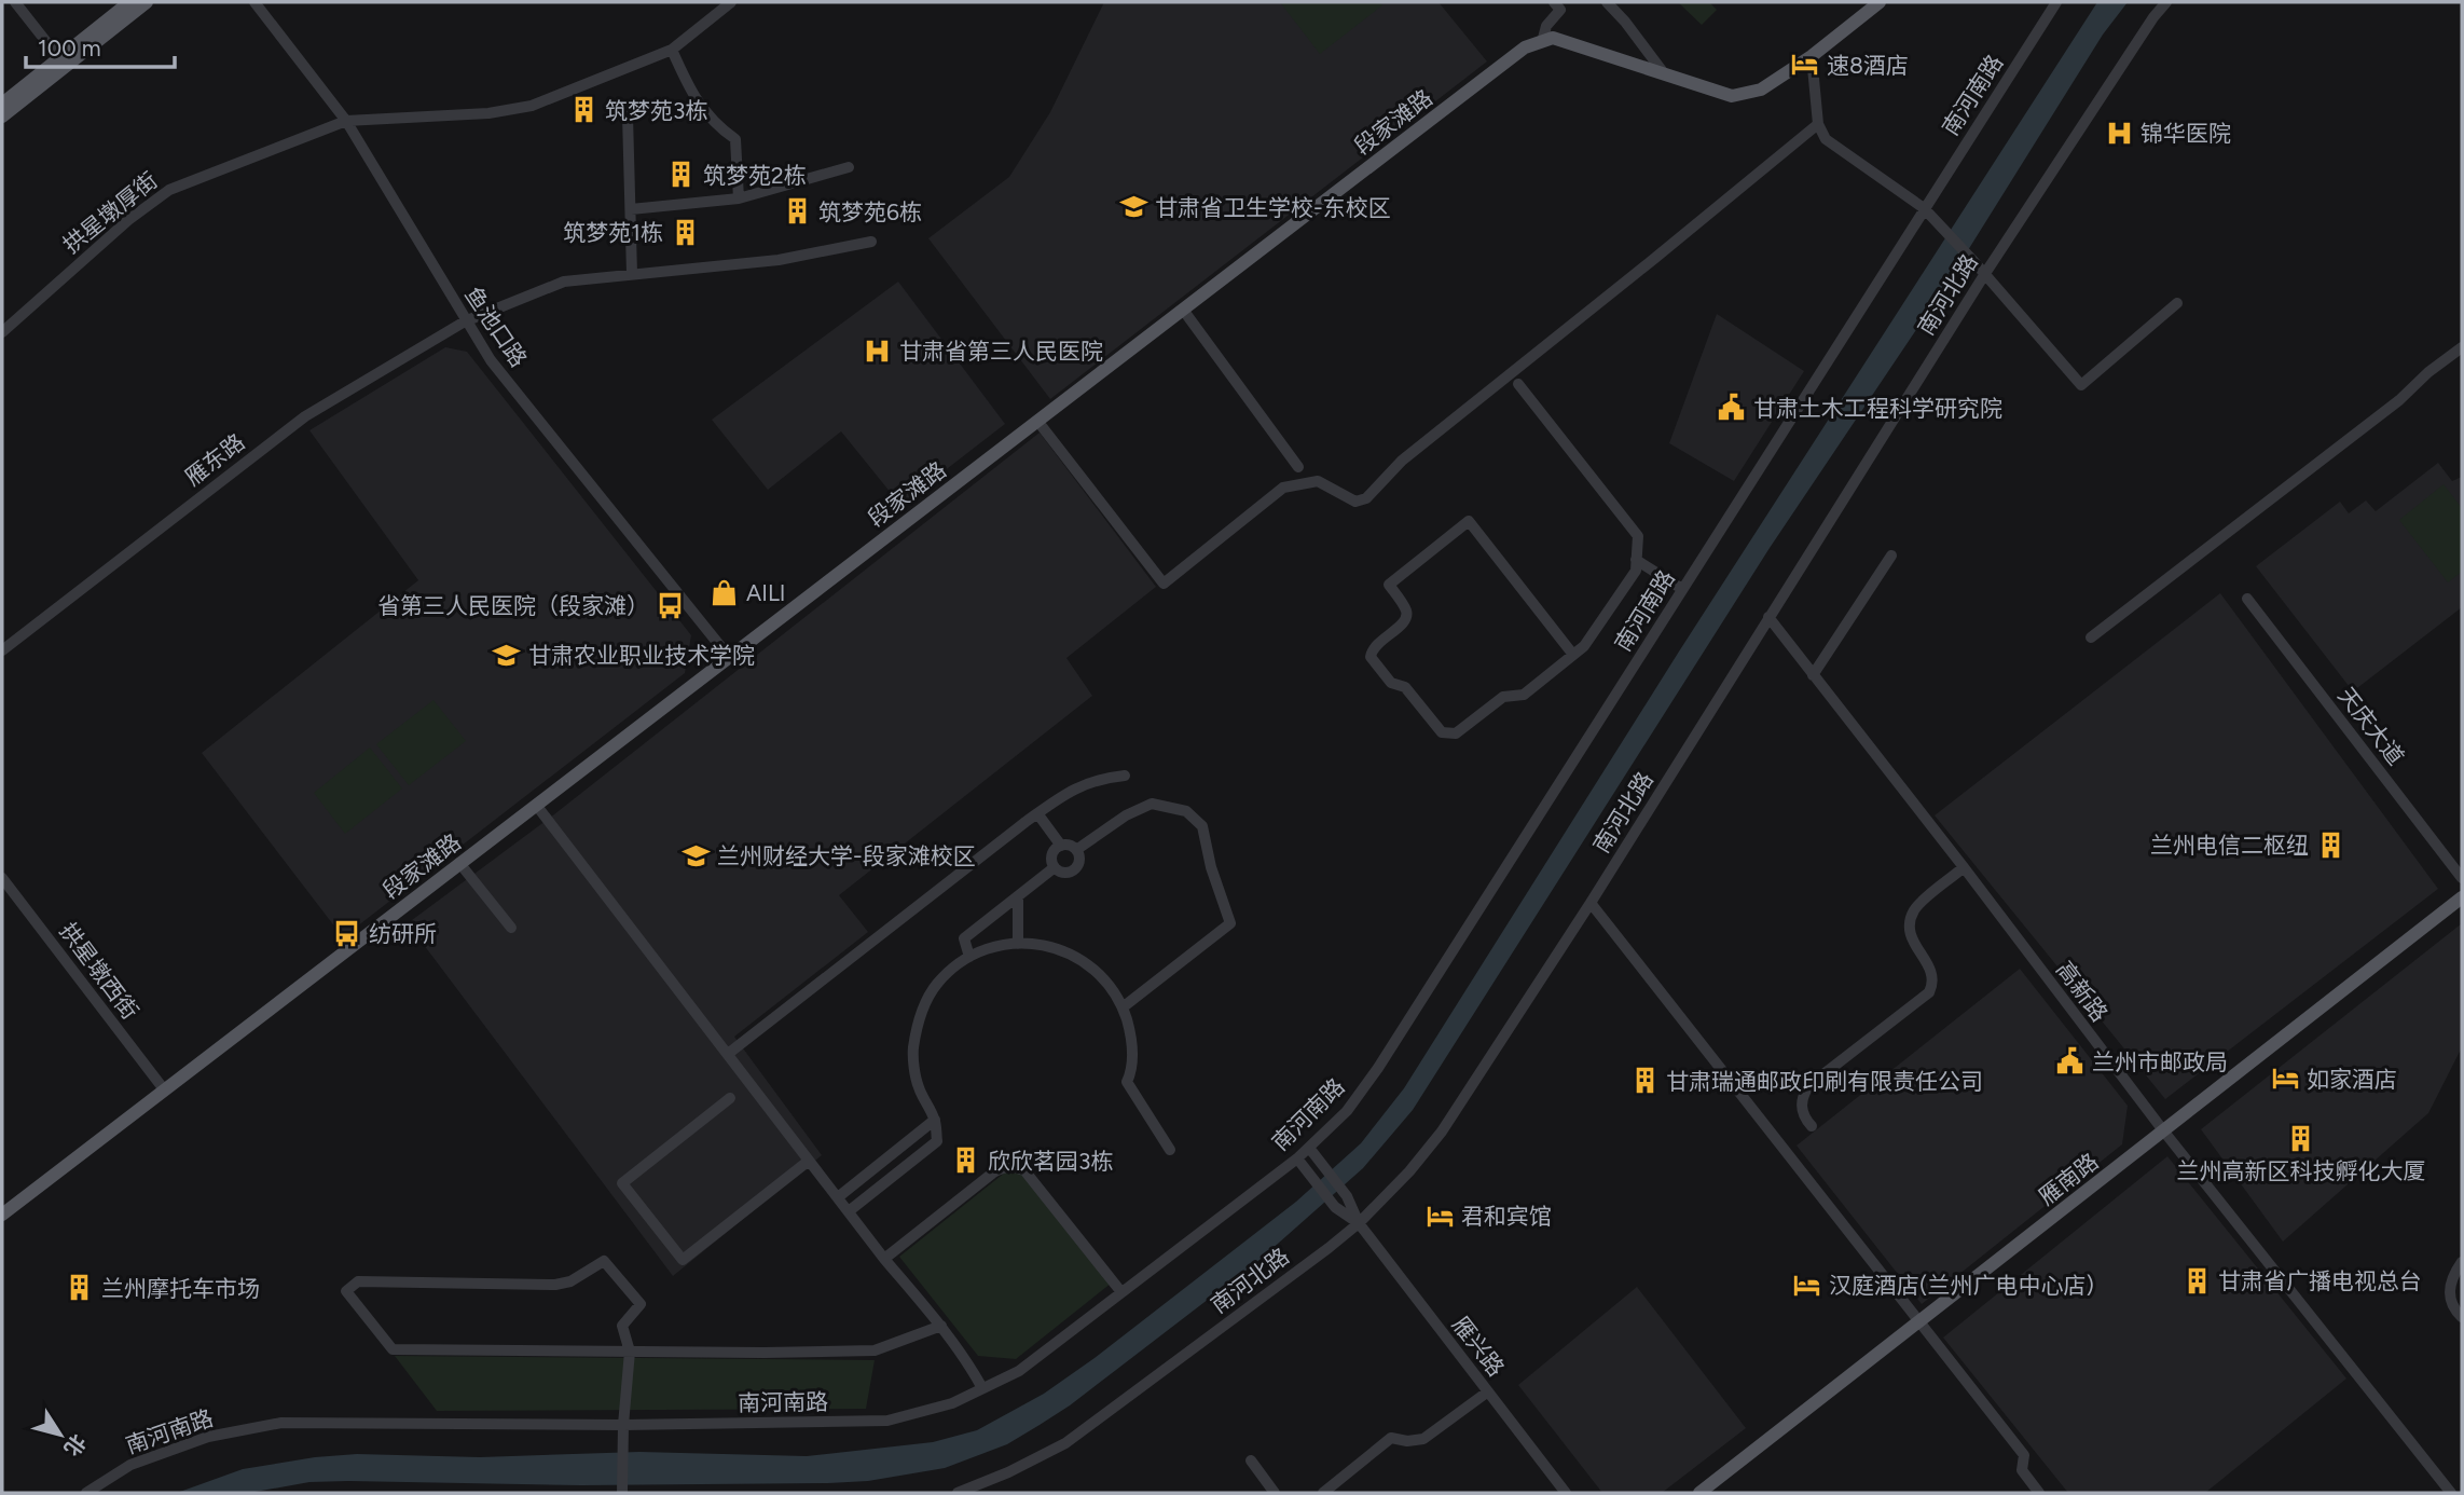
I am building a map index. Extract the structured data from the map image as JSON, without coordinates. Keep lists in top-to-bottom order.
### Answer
{
  "streets": {
    "main road": ["段家滩路", "雁南路"],
    "street": [
      "南河南路",
      "拱星墩厚街",
      "南河北路",
      "鱼池口路",
      "雁东路",
      "天庆大道",
      "拱星墩西街",
      "高新路",
      "雁兴路"
    ]
  },
  "crossings": [
    ["段家滩路", "鱼池口路"],
    ["段家滩路", "拱星墩西街"],
    ["拱星墩厚街", "鱼池口路"],
    ["南河北路", "高新路"],
    ["南河北路", "雁兴路"],
    ["鱼池口路", "雁东路"],
    ["高新路", "雁南路"]
  ],
  "places": {
    "hotel": [
      "速8酒店",
      "如家酒店",
      "君和宾馆",
      "汉庭酒店(兰州广电中心店)"
    ],
    "building": [
      "筑梦苑3栋",
      "筑梦苑2栋",
      "筑梦苑6栋",
      "筑梦苑1栋",
      "兰州电信二枢纽",
      "甘肃瑞通邮政印刷有限责任公司",
      "兰州高新区科技孵化大厦",
      "欣欣茗园3栋",
      "甘肃省广播电视总台",
      "兰州摩托车市场"
    ],
    "hospital": ["锦华医院", "甘肃省第三人民医院"],
    "school or university": ["甘肃省卫生学校-东校区", "甘肃农业职业技术学院", "兰州财经大学-段家滩校区"],
    "public building": ["甘肃土木工程科学研究院", "兰州市邮政局"],
    "shop": ["AILI"],
    "bus stop": ["省第三人民医院（段家滩）", "纺研所"]
  },
  "scale_bar": "100 m",
  "north": "bottom right"
}
